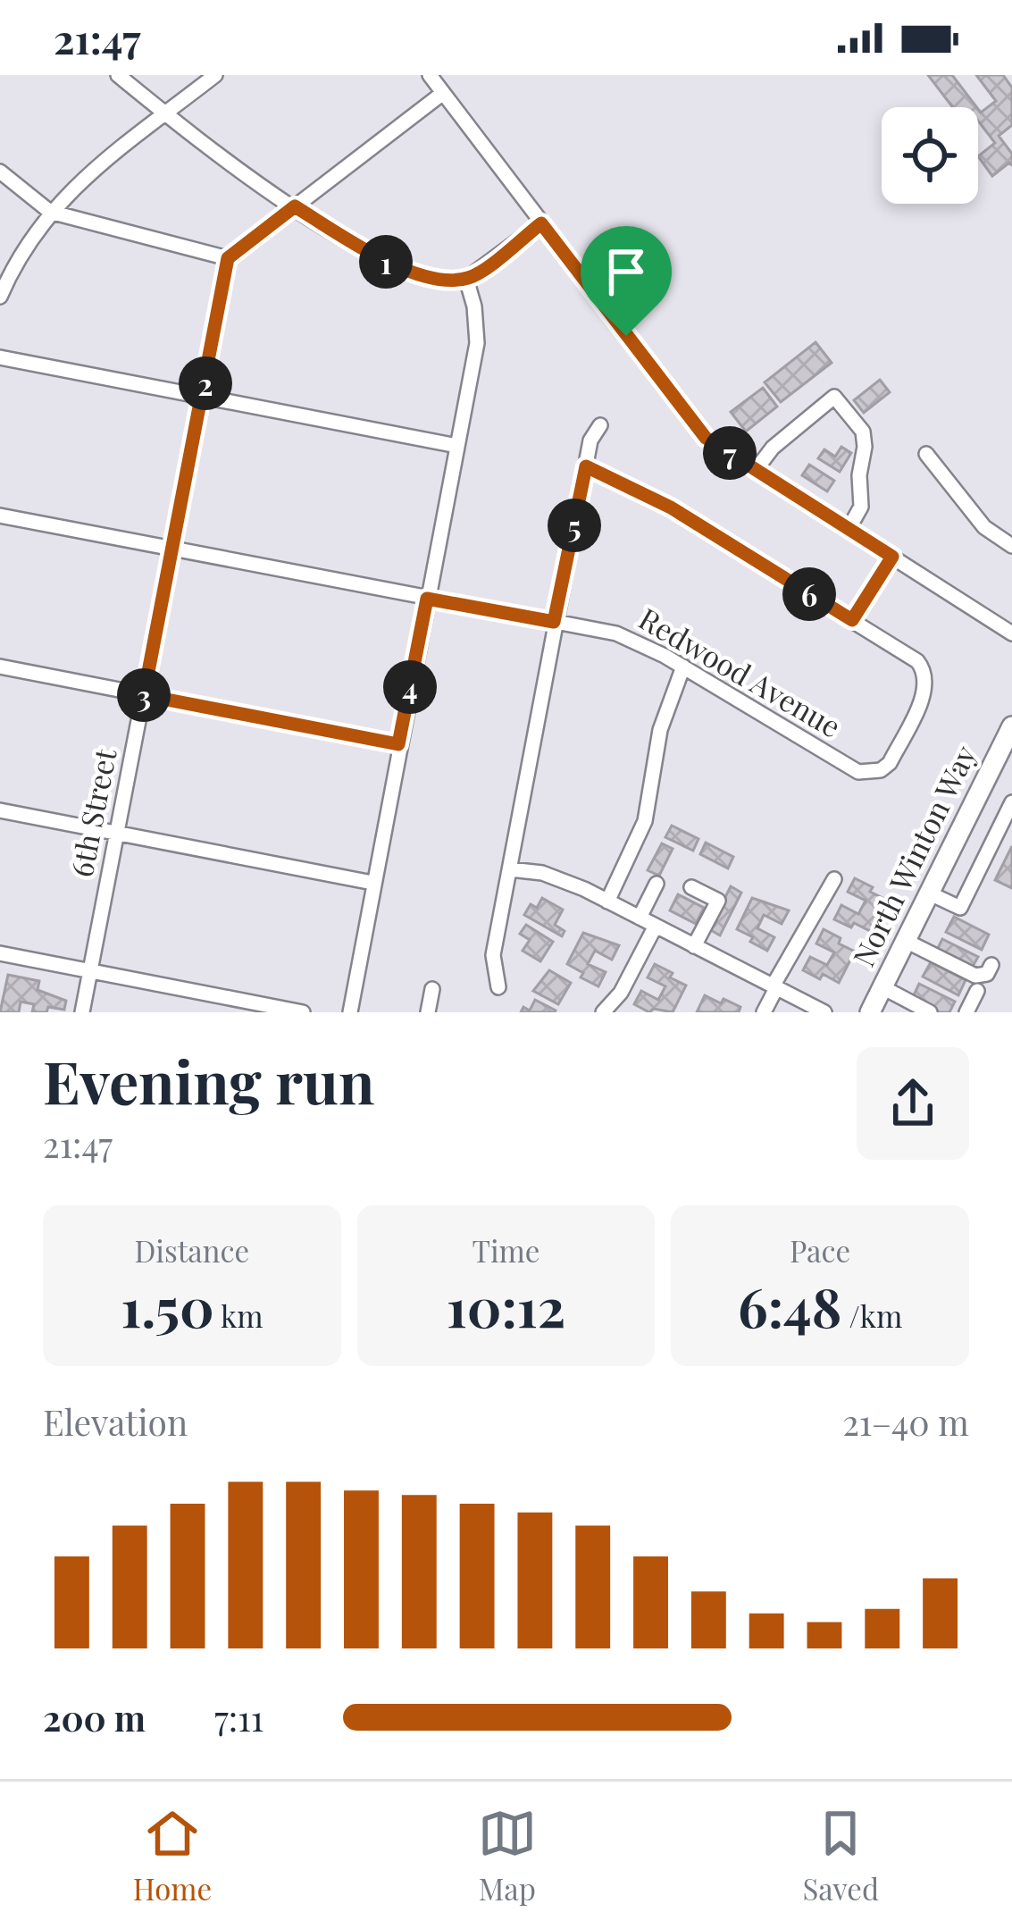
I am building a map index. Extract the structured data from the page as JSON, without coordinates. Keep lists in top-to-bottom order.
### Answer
{
  "streets": {
    "main road": ["North Winton Way"],
    "street": ["Redwood Avenue", "6th Street"]
  },
  "crossings": [
    ["Redwood Avenue", "6th Street"]
  ],
  "page": {
    "status": "21:47",
    "pins": [
      "1",
      "2",
      "7",
      "5",
      "6",
      "4",
      "3"
    ],
    "heading": ["Evening run", "21:47"],
    "stats": [
      ["Distance", "1.50 km"],
      ["Time", "10:12"],
      ["Pace", "6:48 /km"]
    ],
    "chart": ["Elevation", "21–40 m"],
    "list": [
      {
        "name": "200 m",
        "note": "7:11"
      }
    ],
    "tabs": ["Home", "Map", "Saved"]
  }
}
